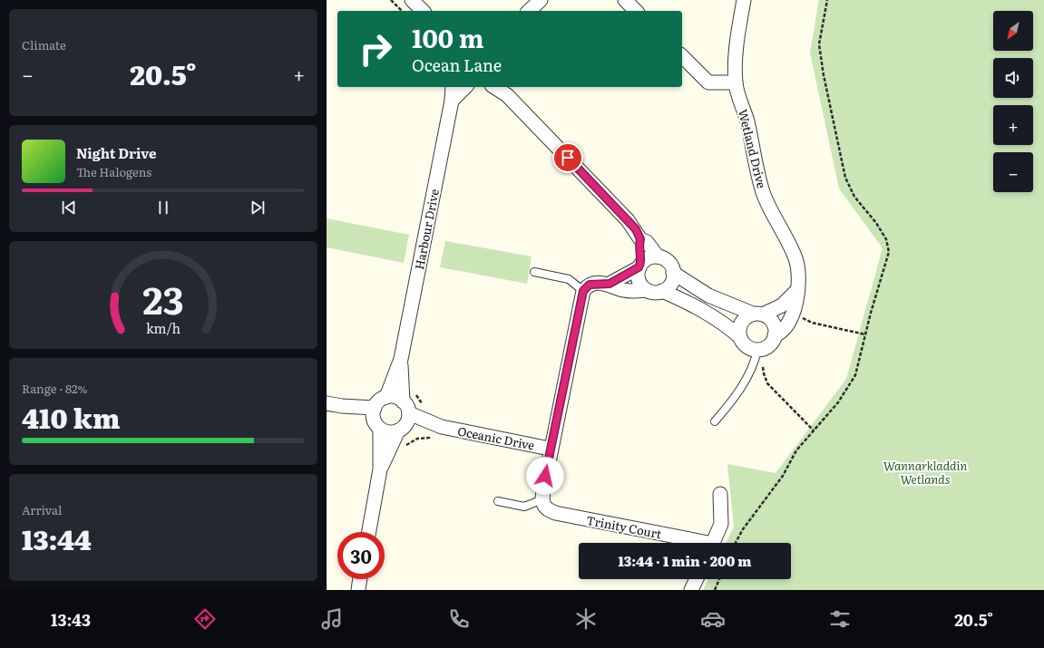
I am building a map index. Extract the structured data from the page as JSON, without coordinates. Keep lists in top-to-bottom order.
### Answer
{
  "streets": {
    "street": [
      "Wetland Drive",
      "Harbour Drive",
      "Oceanic Drive",
      "Trinity Court"
    ]
  },
  "crossings": [
    ["Harbour Drive", "Oceanic Drive"]
  ],
  "parks": ["Wannarkladdin Wetlands"],
  "north": "bottom left",
  "page": {
    "tile": [
      "Climate",
      ["Range · 82%", "410 km"],
      ["Arrival", "13:44"]
    ],
    "map_buttons": ["+", "−"],
    "turn": ["100 m", "Ocean Lane"],
    "heat": ["−", "20.5°", "+"],
    "song": ["Night Drive", "The Halogens"],
    "limit": "30",
    "trip": "13:44 · 1 min · 200 m",
    "tabs": ["13:43", "20.5°"],
    "gauge": ["23", "km/h"]
  }
}
